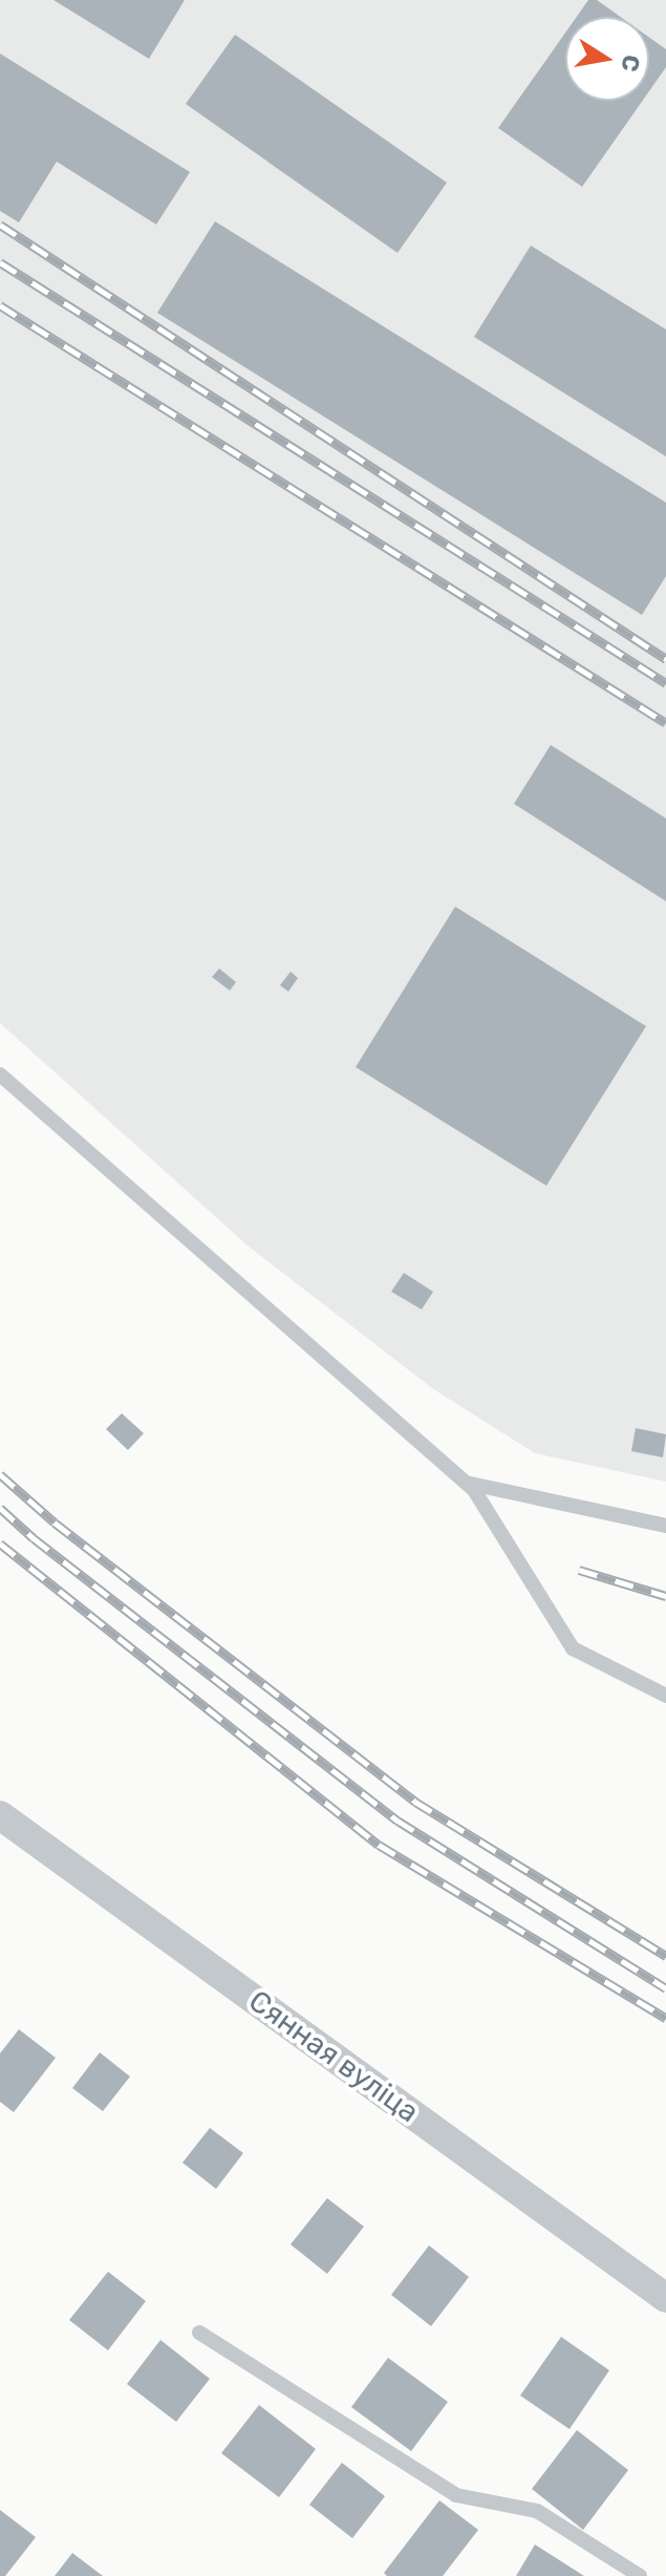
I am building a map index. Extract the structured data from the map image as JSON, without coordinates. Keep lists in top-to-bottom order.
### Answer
{
  "streets": {
    "street": ["Сянная вуліца"]
  },
  "north": "right"
}
